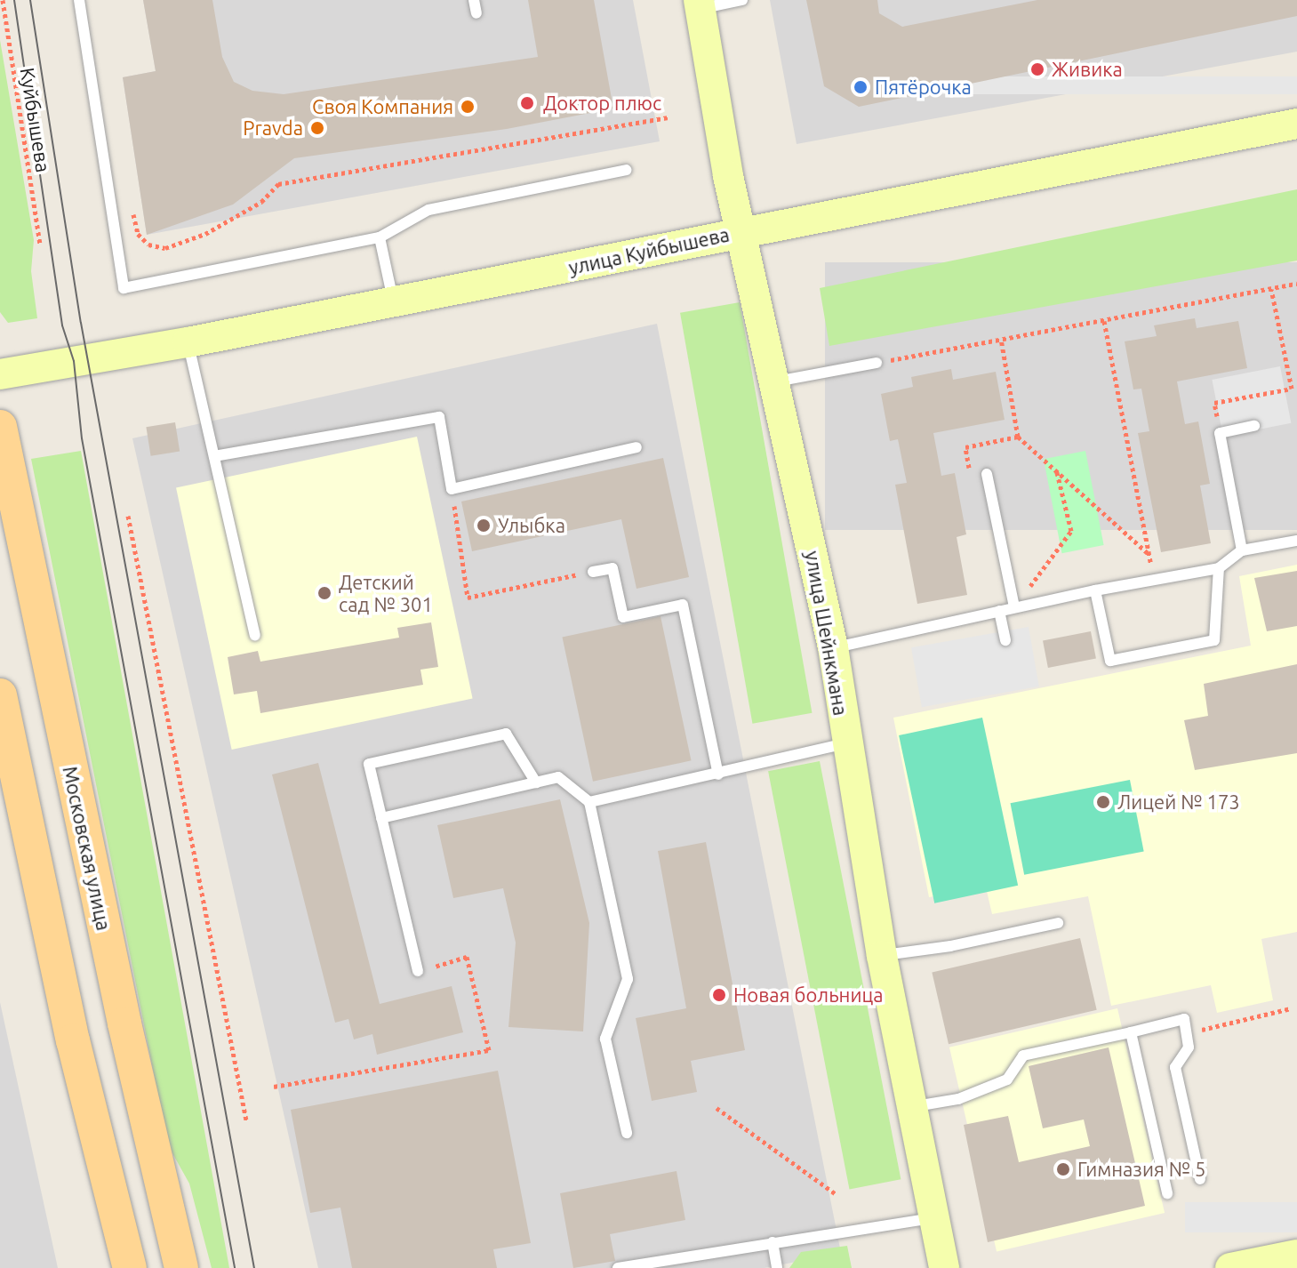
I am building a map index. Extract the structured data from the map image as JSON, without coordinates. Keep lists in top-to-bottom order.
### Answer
{
  "streets": {
    "main road": ["Московская улица"],
    "street": ["улица Куйбышева", "улица Шейнкмана"],
    "path": ["Куйбышева"]
  },
  "crossings": [
    ["улица Куйбышева", "улица Шейнкмана"]
  ],
  "places": [
    "Живика",
    "Пятёрочка",
    "Доктор плюс",
    "Своя Компания",
    "Pravda",
    "Улыбка",
    "Детский сад № 301",
    "Лицей № 173",
    "Новая больница",
    "Гимназия № 5"
  ]
}
